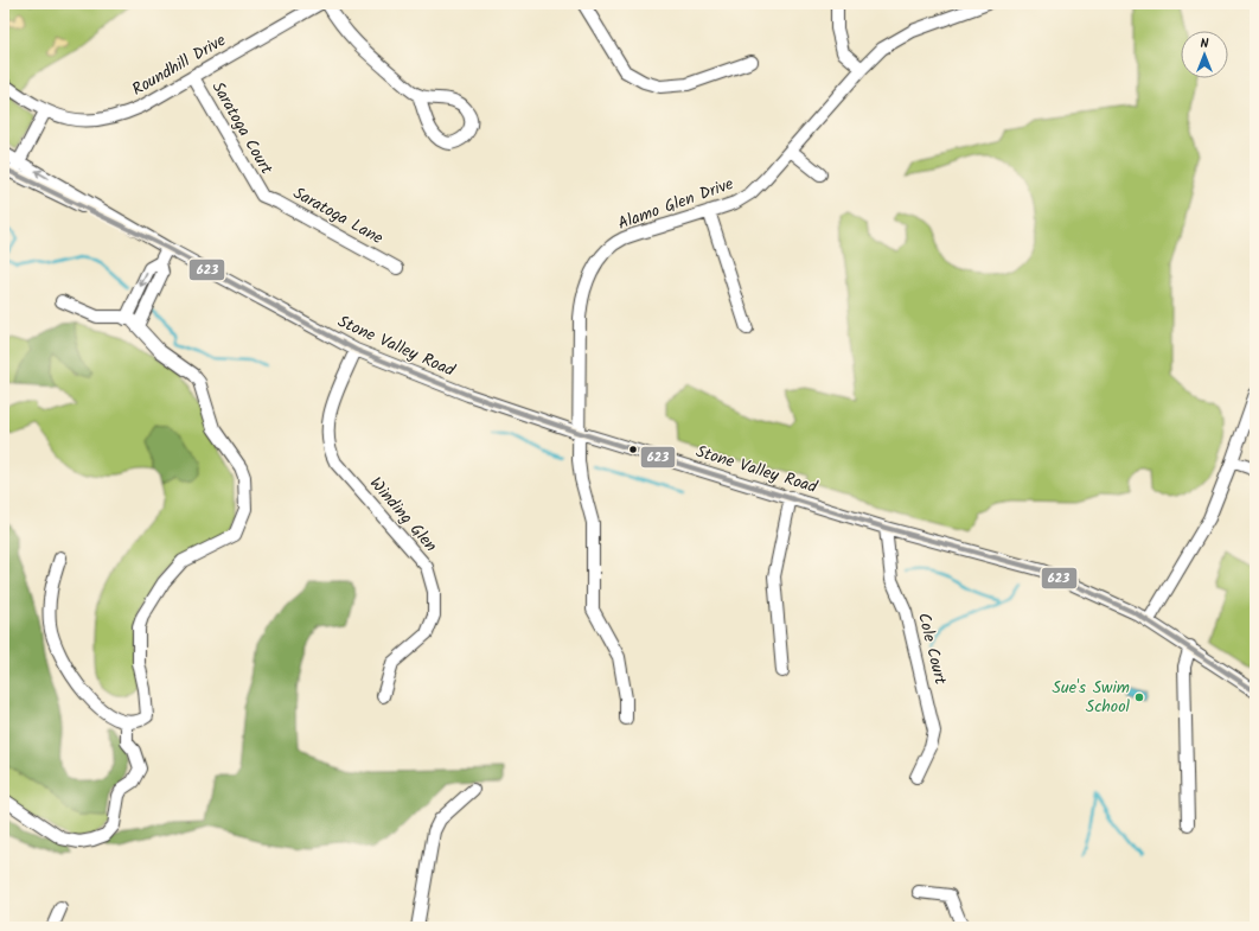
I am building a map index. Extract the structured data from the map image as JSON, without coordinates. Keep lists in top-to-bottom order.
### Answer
{
  "streets": {
    "street": [
      "Roundhill Drive",
      "Saratoga Court",
      "Alamo Glen Drive",
      "Saratoga Lane",
      "Stone Valley Road",
      "Winding Glen",
      "Cole Court"
    ]
  },
  "crossings": [
    ["Roundhill Drive", "Saratoga Court"],
    ["Saratoga Court", "Saratoga Lane"],
    ["Alamo Glen Drive", "Stone Valley Road"],
    ["Stone Valley Road", "Winding Glen"],
    ["Stone Valley Road", "Cole Court"]
  ],
  "places": ["Sue's Swim School"],
  "lines": ["transit line 623"],
  "north": "top"
}
